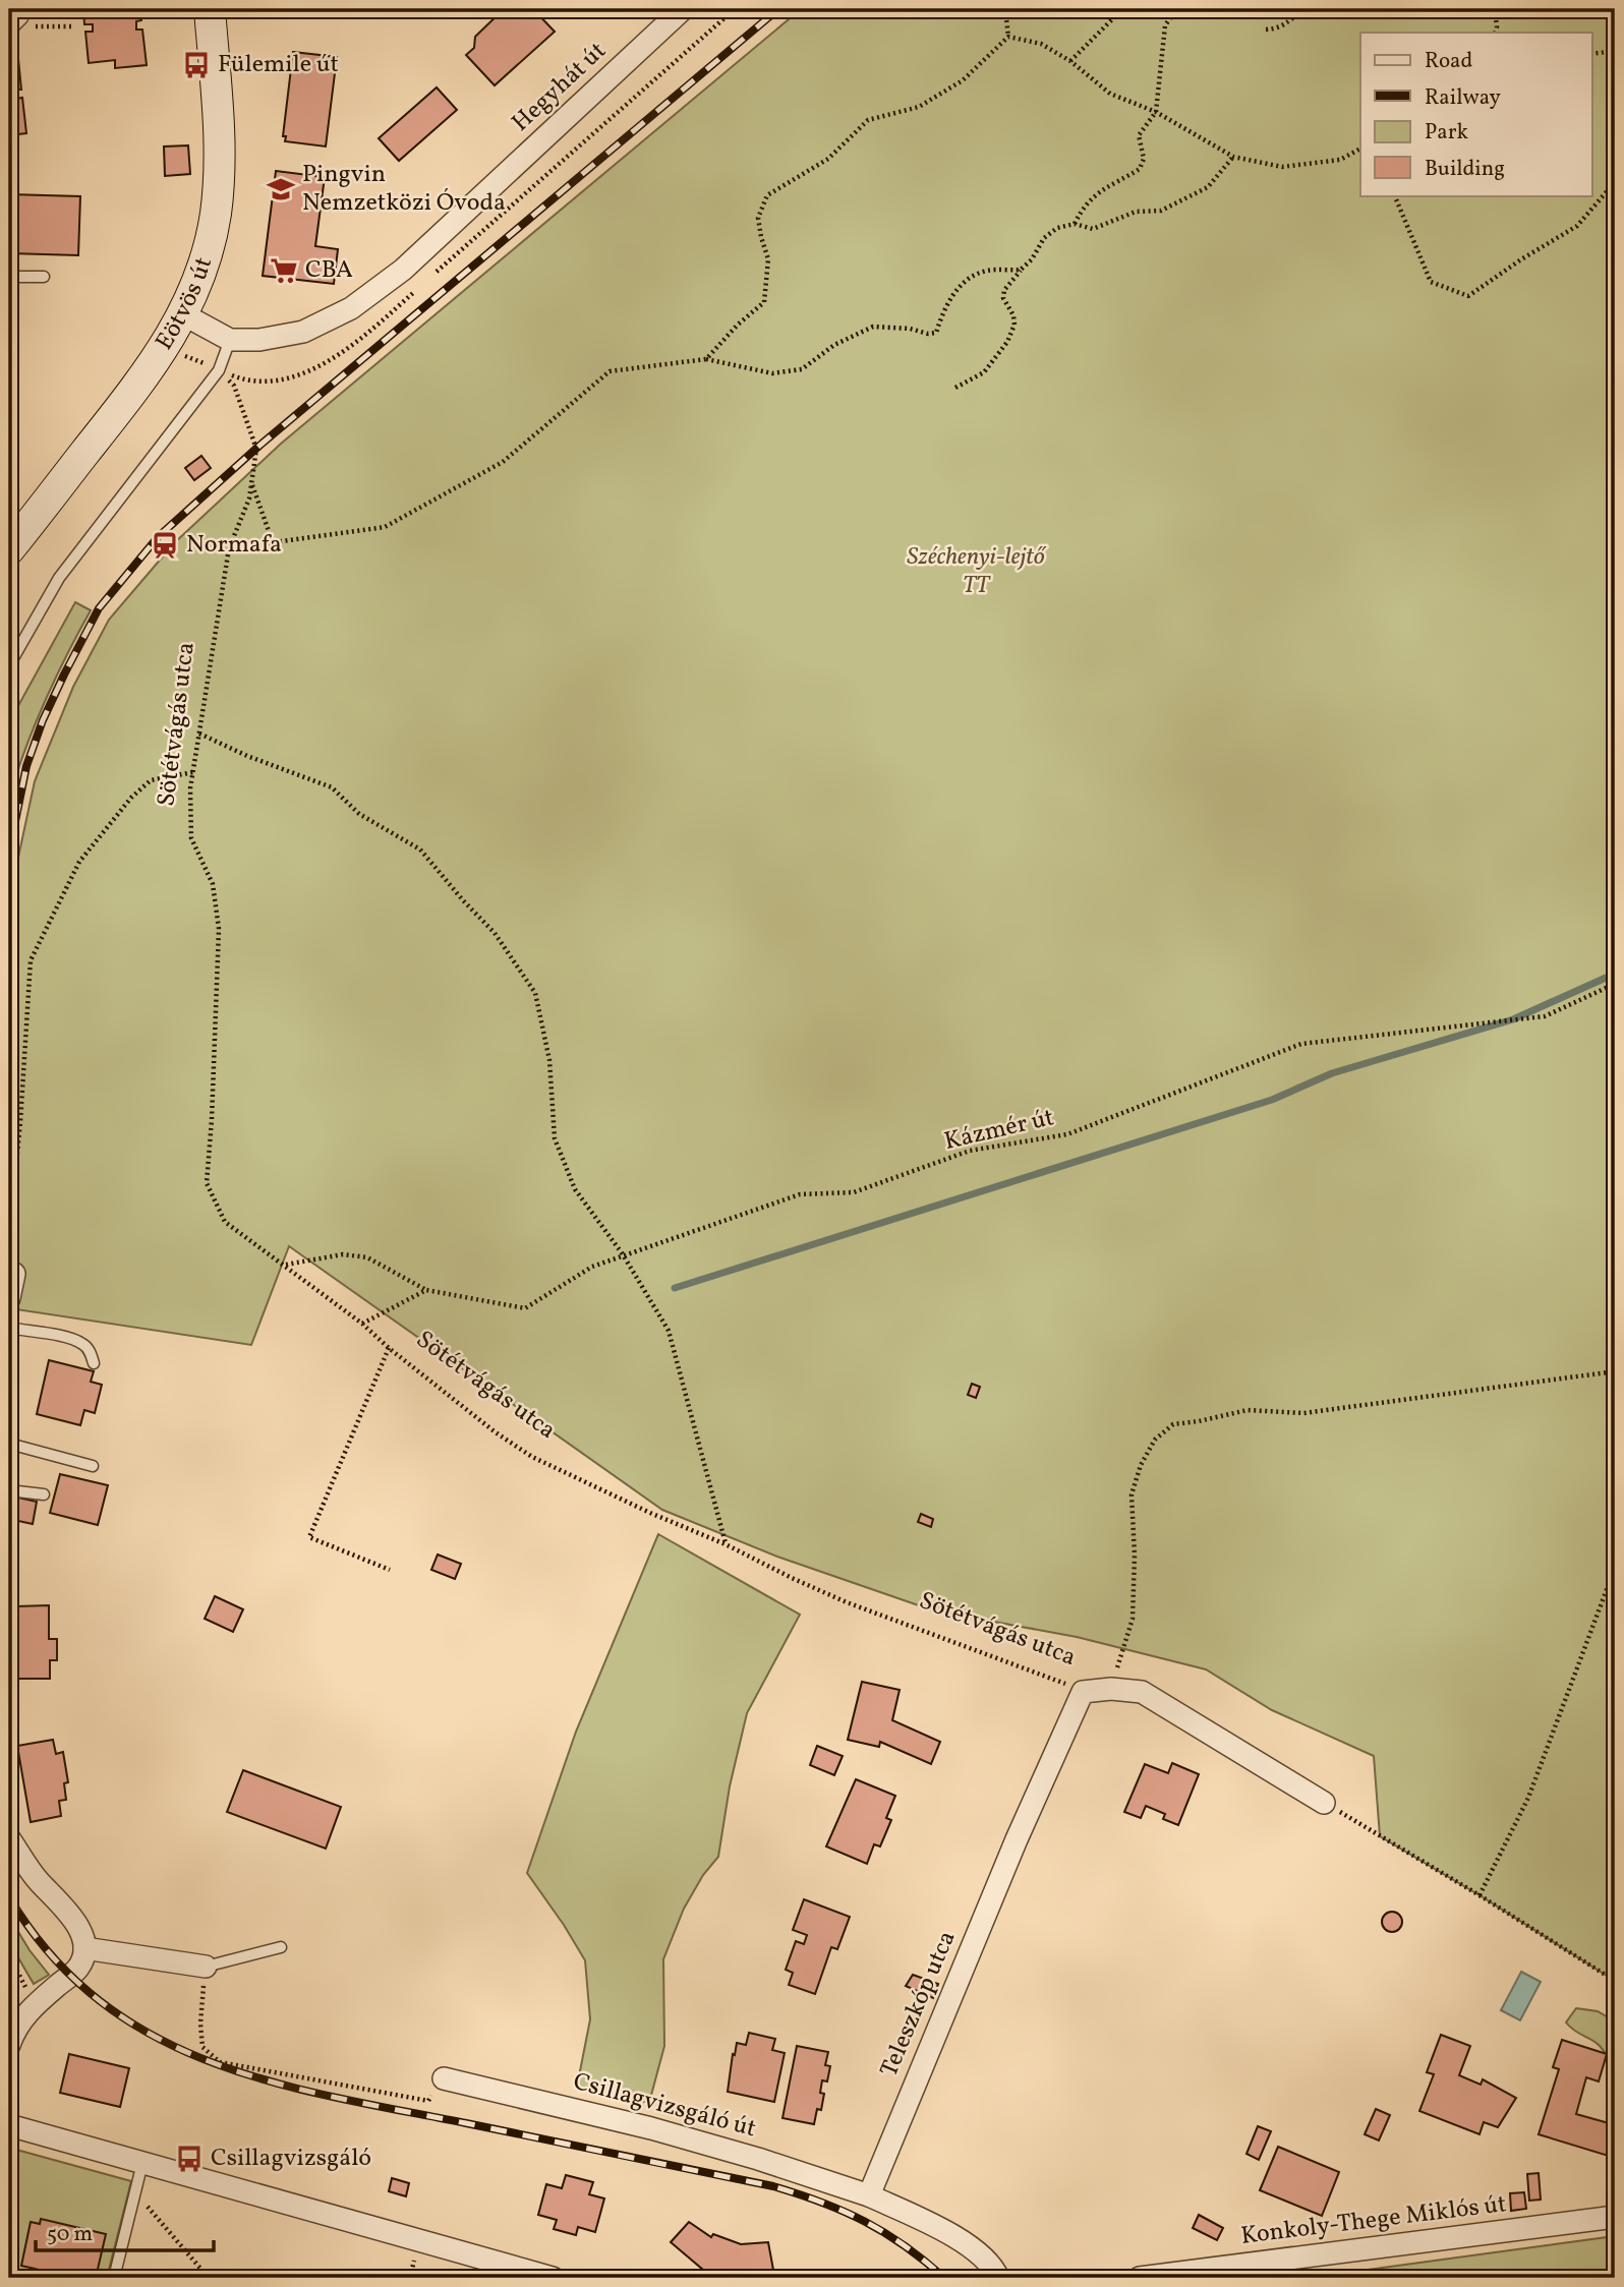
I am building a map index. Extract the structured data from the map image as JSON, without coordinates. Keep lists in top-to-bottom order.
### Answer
{
  "streets": {
    "street": [
      "Hegyhát út",
      "Eötvös út",
      "Sötétvágás utca",
      "Teleszkóp utca",
      "Csillagvizsgáló út",
      "Konkoly-Thege Miklós út"
    ],
    "path": ["Kázmér út"]
  },
  "crossings": [
    ["Sötétvágás utca", "Kázmér út"],
    ["Sötétvágás utca", "Teleszkóp utca"],
    ["Teleszkóp utca", "Csillagvizsgáló út"]
  ],
  "parks": ["Széchenyi-lejtő TT"],
  "places": {
    "bus stop": ["Fülemile út", "Csillagvizsgáló"],
    "school or university": ["Pingvin Nemzetközi Óvoda"],
    "supermarket": ["CBA"],
    "station": ["Normafa"]
  },
  "legend": [
    "Road",
    "Railway",
    "Park",
    "Building"
  ],
  "scale_bar": "50 m"
}
